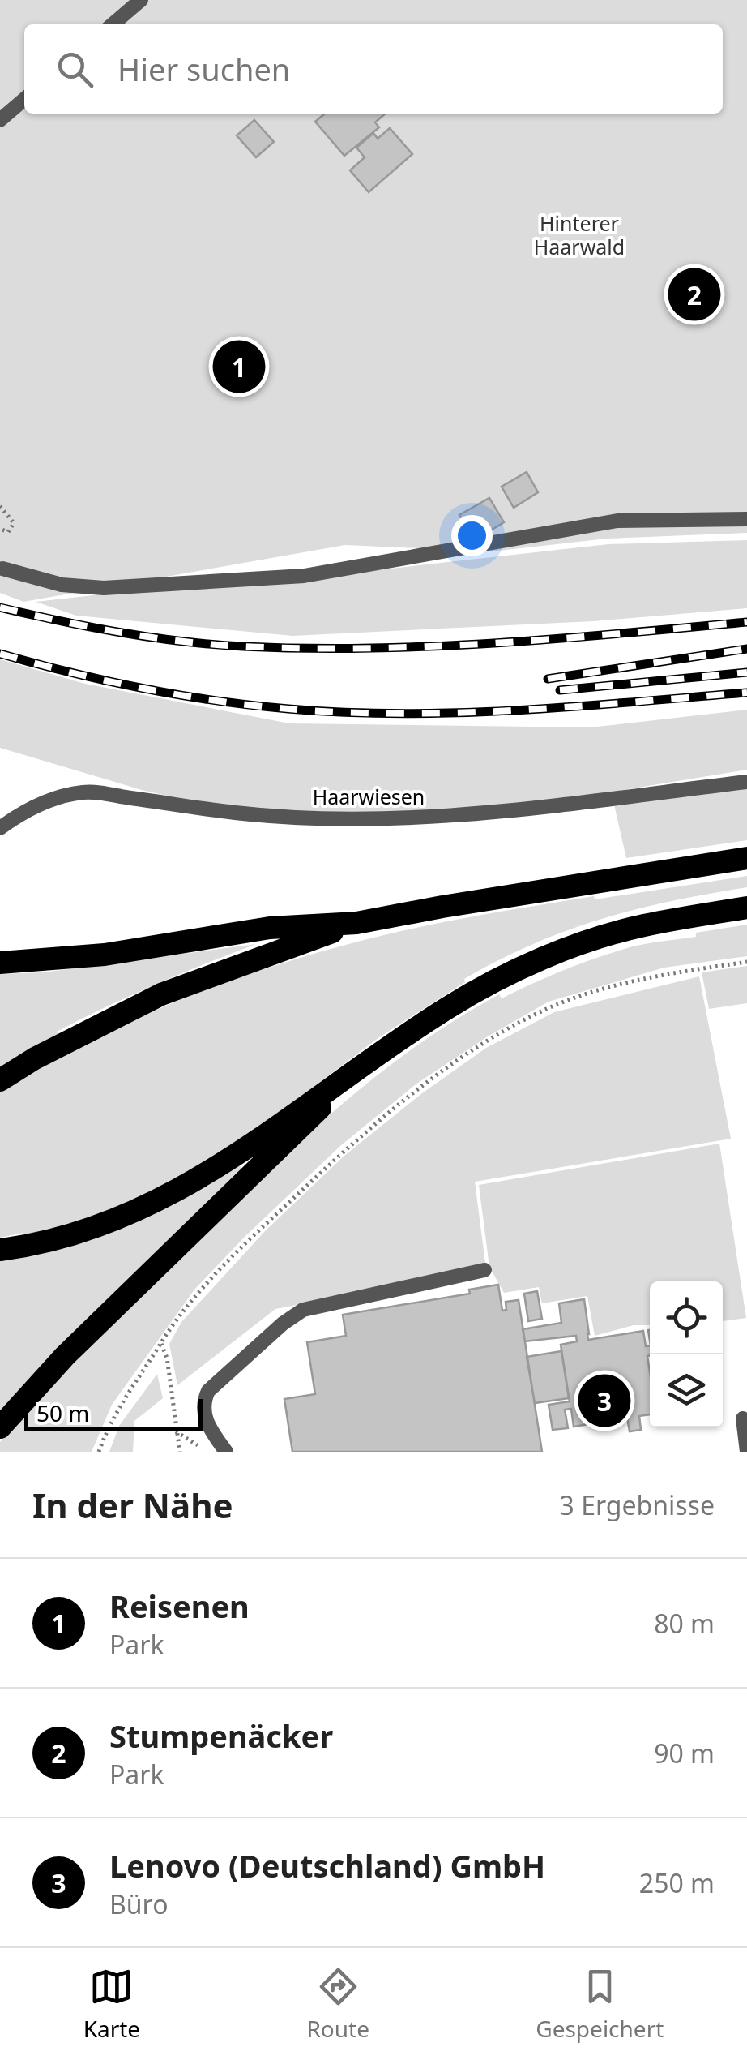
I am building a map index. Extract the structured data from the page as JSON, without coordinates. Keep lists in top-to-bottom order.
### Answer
{
  "streets": {
    "lane": ["Haarwiesen"]
  },
  "parks": ["Hinterer Haarwald"],
  "scale_bar": "50 m",
  "page": {
    "search": "Hier suchen",
    "pins": ["2", "1", "3"],
    "scale": "50 m",
    "heading": ["In der Nähe", "3 Ergebnisse"],
    "list": [
      {
        "mark": "1",
        "name": "Reisenen",
        "note": "Park",
        "value": "80 m"
      },
      {
        "mark": "2",
        "name": "Stumpenäcker",
        "note": "Park",
        "value": "90 m"
      },
      {
        "mark": "3",
        "name": "Lenovo (Deutschland) GmbH",
        "note": "Büro",
        "value": "250 m"
      }
    ],
    "nav": ["Karte", "Route", "Gespeichert"]
  }
}
